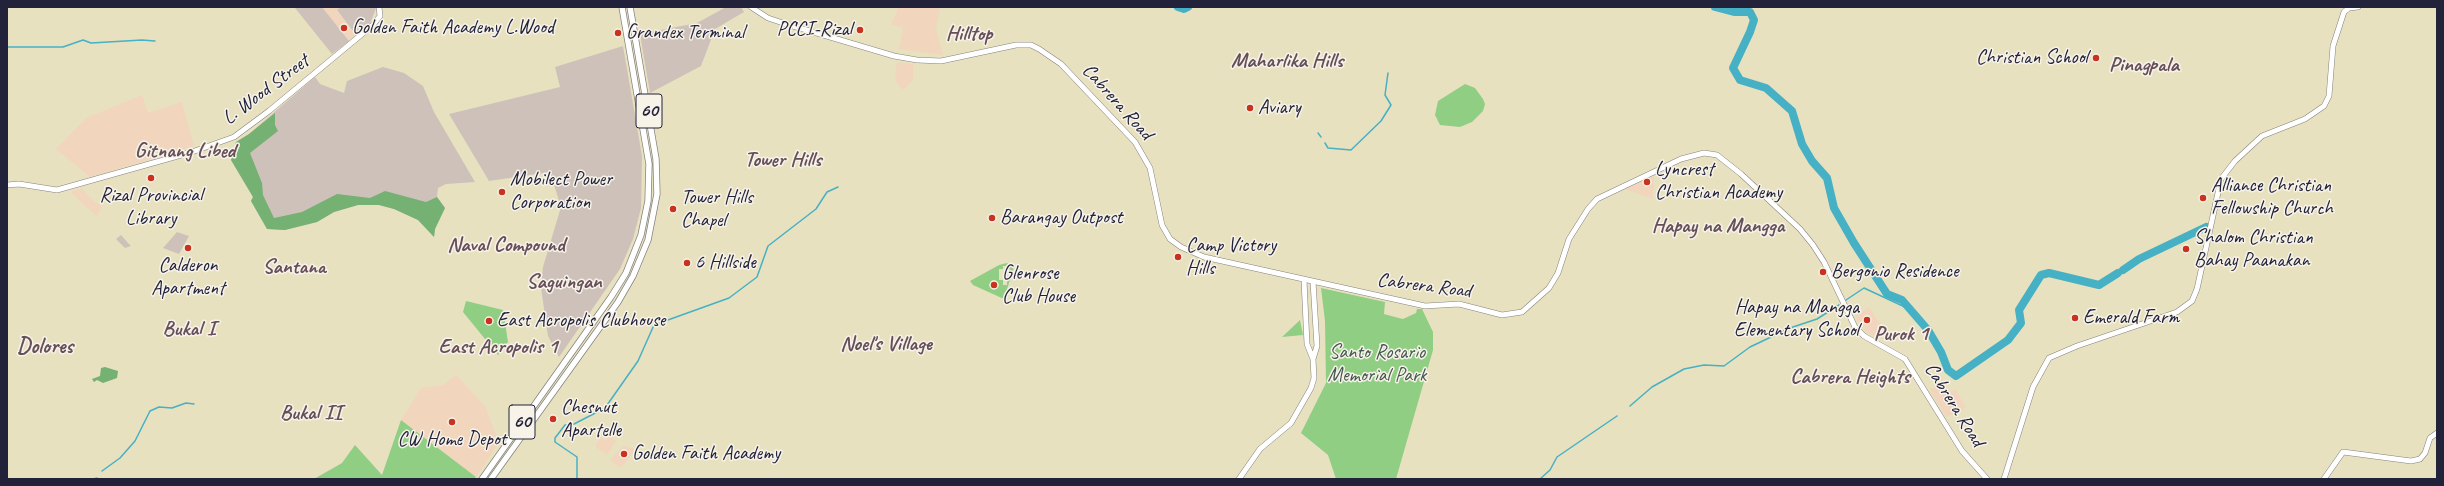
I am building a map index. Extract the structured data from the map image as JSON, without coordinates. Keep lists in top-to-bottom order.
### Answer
{
  "streets": {
    "main road": ["L. Wood Street", "Cabrera Road", "60"]
  },
  "districts": [
    "Hilltop",
    "Maharlika Hills",
    "Pinagpala",
    "Gitnang Libed",
    "Tower Hills",
    "Hapay na Mangga",
    "Naval Compound",
    "Santana",
    "Saguingan",
    "Bukal I",
    "Purok 1",
    "Noel's Village",
    "Dolores",
    "East Acropolis 1",
    "Cabrera Heights",
    "Bukal II"
  ],
  "parks": ["Santo Rosario Memorial Park"],
  "places": [
    "Golden Faith Academy L.Wood",
    "PCCI-Rizal",
    "Grandex Terminal",
    "Christian School",
    "Aviary",
    "Rizal Provincial Library",
    "Lyncrest Christian Academy",
    "Mobilect Power Corporation",
    "Alliance Christian Fellowship Church",
    "Tower Hills Chapel",
    "Barangay Outpost",
    "Calderon Apartment",
    "Shalom Christian Bahay Paanakan",
    "Camp Victory Hills",
    "6 Hillside",
    "Bergonio Residence",
    "Glenrose Club House",
    "Emerald Farm",
    "Hapay na Mangga Elementary School",
    "East Acropolis Clubhouse",
    "Chesnut Apartelle",
    "CW Home Depot",
    "Golden Faith Academy"
  ]
}
